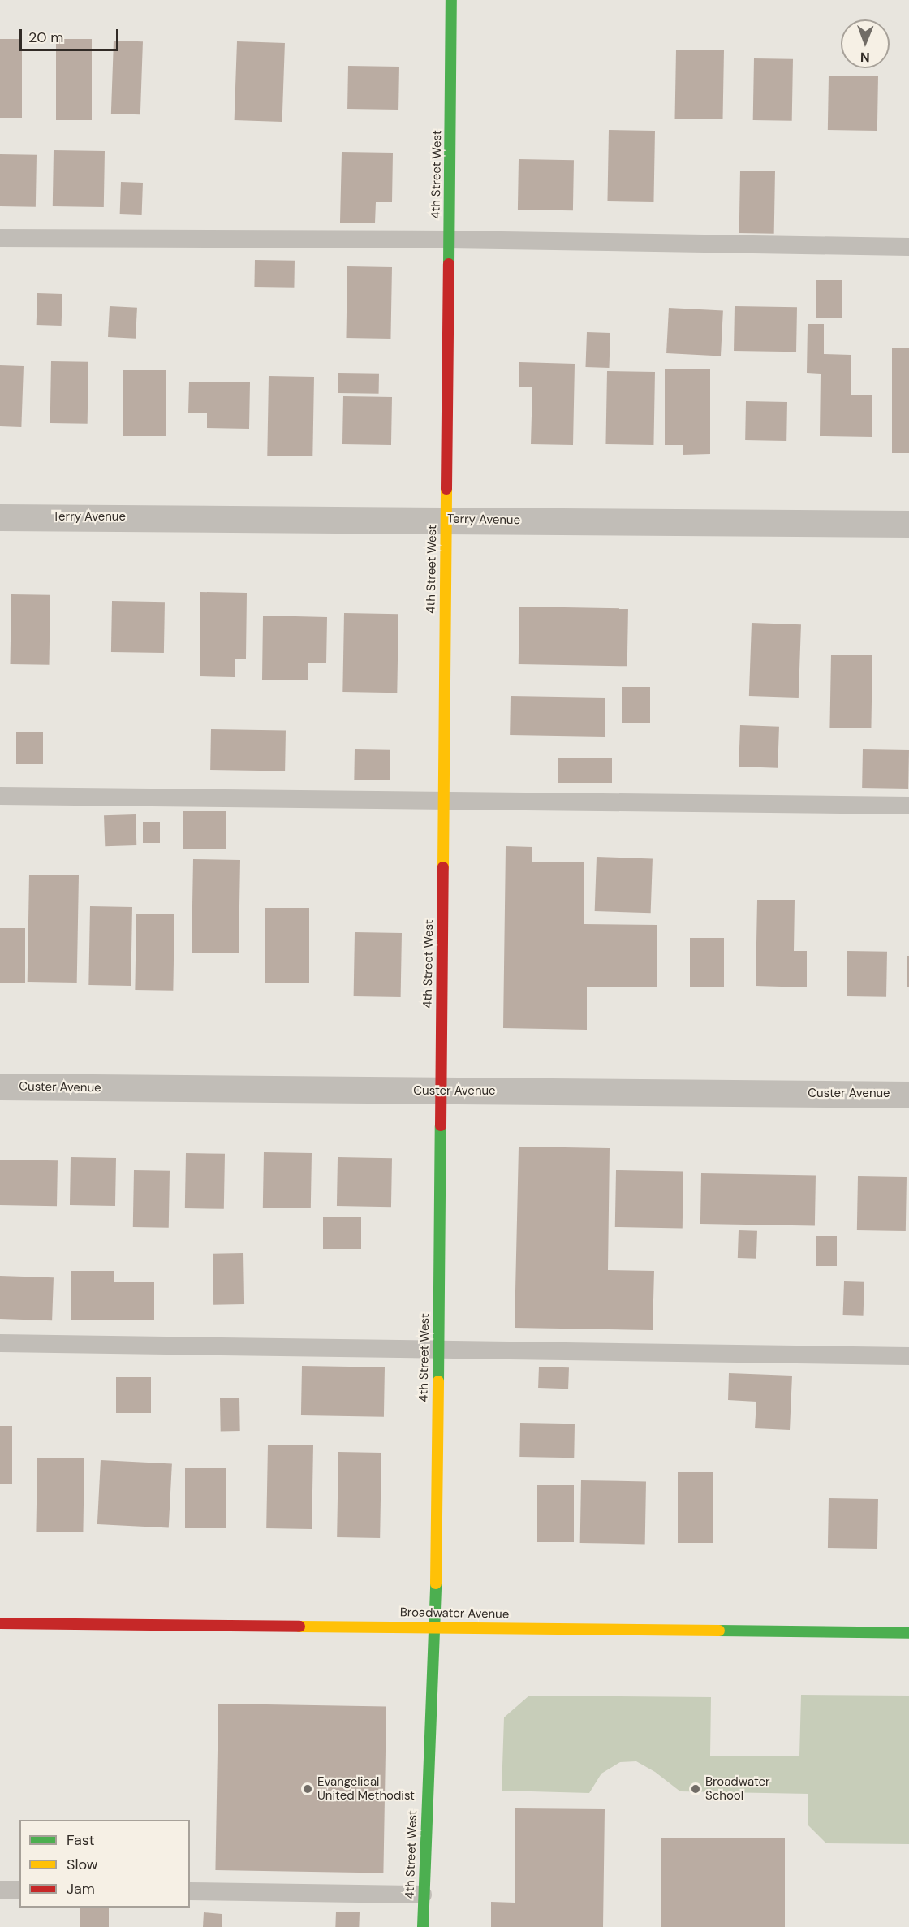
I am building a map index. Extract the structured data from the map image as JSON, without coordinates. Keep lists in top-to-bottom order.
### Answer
{
  "streets": {
    "street": [
      "4th Street West",
      "Terry Avenue",
      "Custer Avenue",
      "Broadwater Avenue"
    ]
  },
  "crossings": [
    ["4th Street West", "Terry Avenue"],
    ["4th Street West", "Custer Avenue"],
    ["4th Street West", "Broadwater Avenue"]
  ],
  "places": ["Evangelical United Methodist", "Broadwater School"],
  "legend": ["Fast", "Slow", "Jam"],
  "scale_bar": "20 m",
  "north": "bottom"
}
